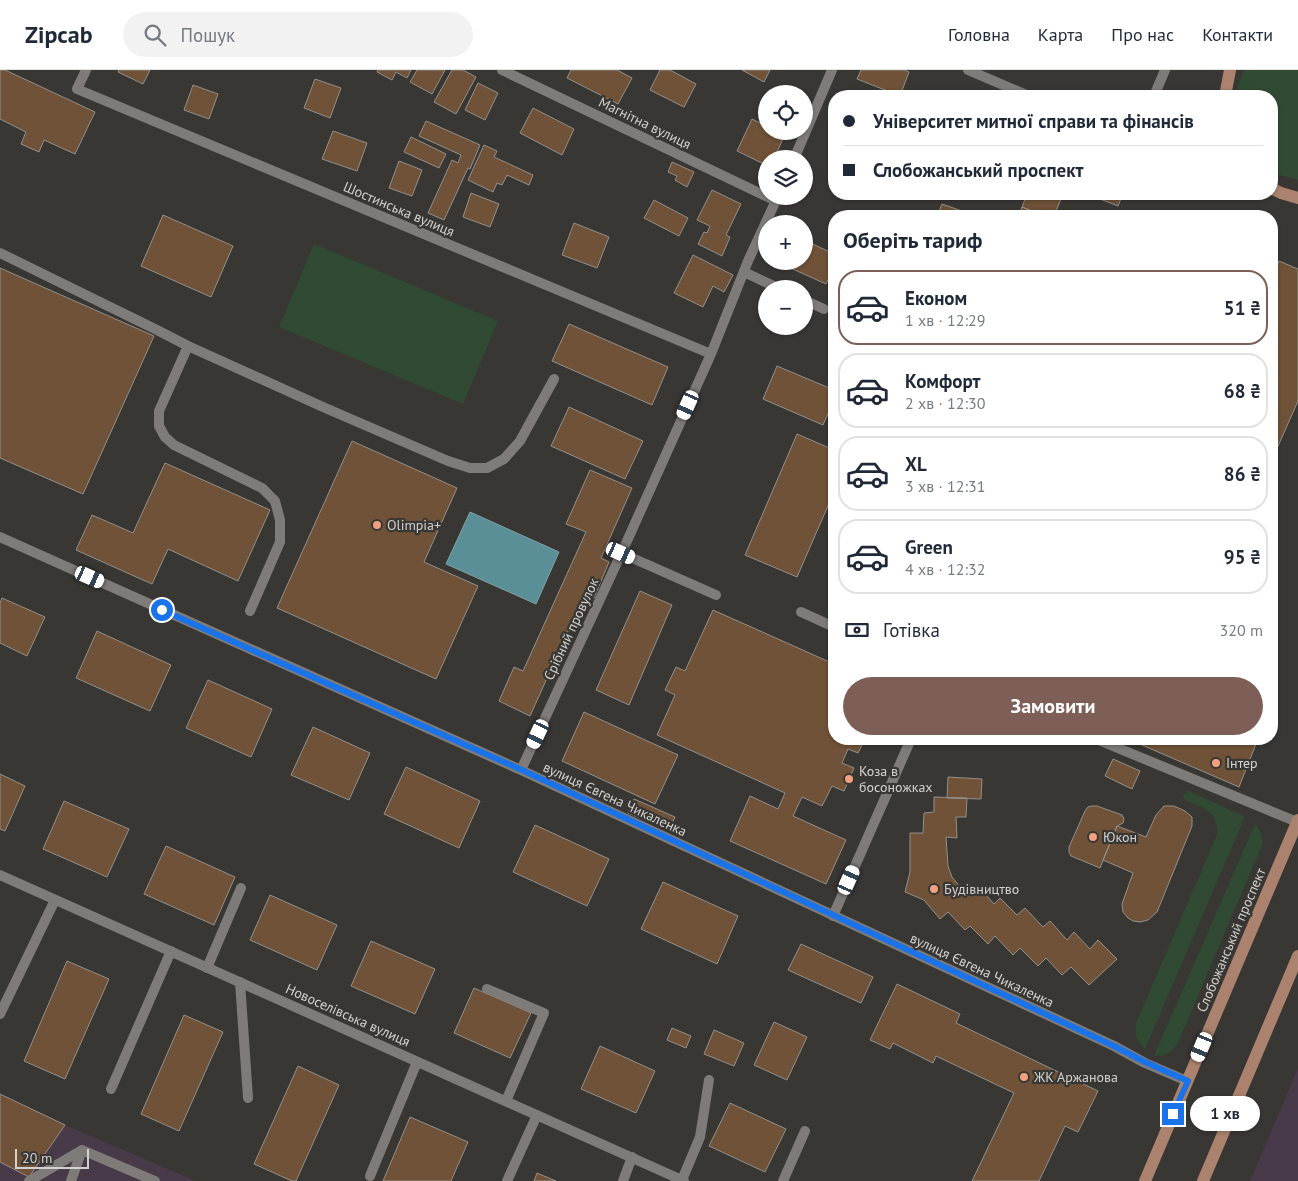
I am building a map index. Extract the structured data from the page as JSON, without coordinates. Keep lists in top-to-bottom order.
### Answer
{
  "streets": {
    "main road": ["Слобожанський проспект"],
    "street": [
      "Магнітна вулиця",
      "Шостинська вулиця",
      "Срібний провулок",
      "вулиця Євгена Чикаленка",
      "Новоселівська вулиця"
    ]
  },
  "crossings": [
    ["Шостинська вулиця", "Срібний провулок"],
    ["Срібний провулок", "вулиця Євгена Чикаленка"],
    ["вулиця Євгена Чикаленка", "Слобожанський проспект"]
  ],
  "places": [
    "Olimpia+",
    "Інтер",
    "Коза в босоножках",
    "Юкон",
    "Будівництво",
    "ЖК Аржанова"
  ],
  "scale_bar": "20 m",
  "page": {
    "header": "Zipcab",
    "search": "Пошук",
    "nav": [
      "Головна",
      "Карта",
      "Про нас",
      "Контакти"
    ],
    "map_buttons": ["+", "−"],
    "banner": ["Університет митної справи та фінансів", "Слобожанський проспект"],
    "heading": "Оберіть тариф",
    "list": [
      {
        "name": "Економ",
        "note": "1 хв · 12:29",
        "value": "51 ₴"
      },
      {
        "name": "Комфорт",
        "note": "2 хв · 12:30",
        "value": "68 ₴"
      },
      {
        "name": "XL",
        "note": "3 хв · 12:31",
        "value": "86 ₴"
      },
      {
        "name": "Green",
        "note": "4 хв · 12:32",
        "value": "95 ₴"
      }
    ],
    "pay": ["Готівка", "320 m"],
    "buttons": "Замовити",
    "bubble": "1 хв",
    "scale": "20 m"
  }
}
